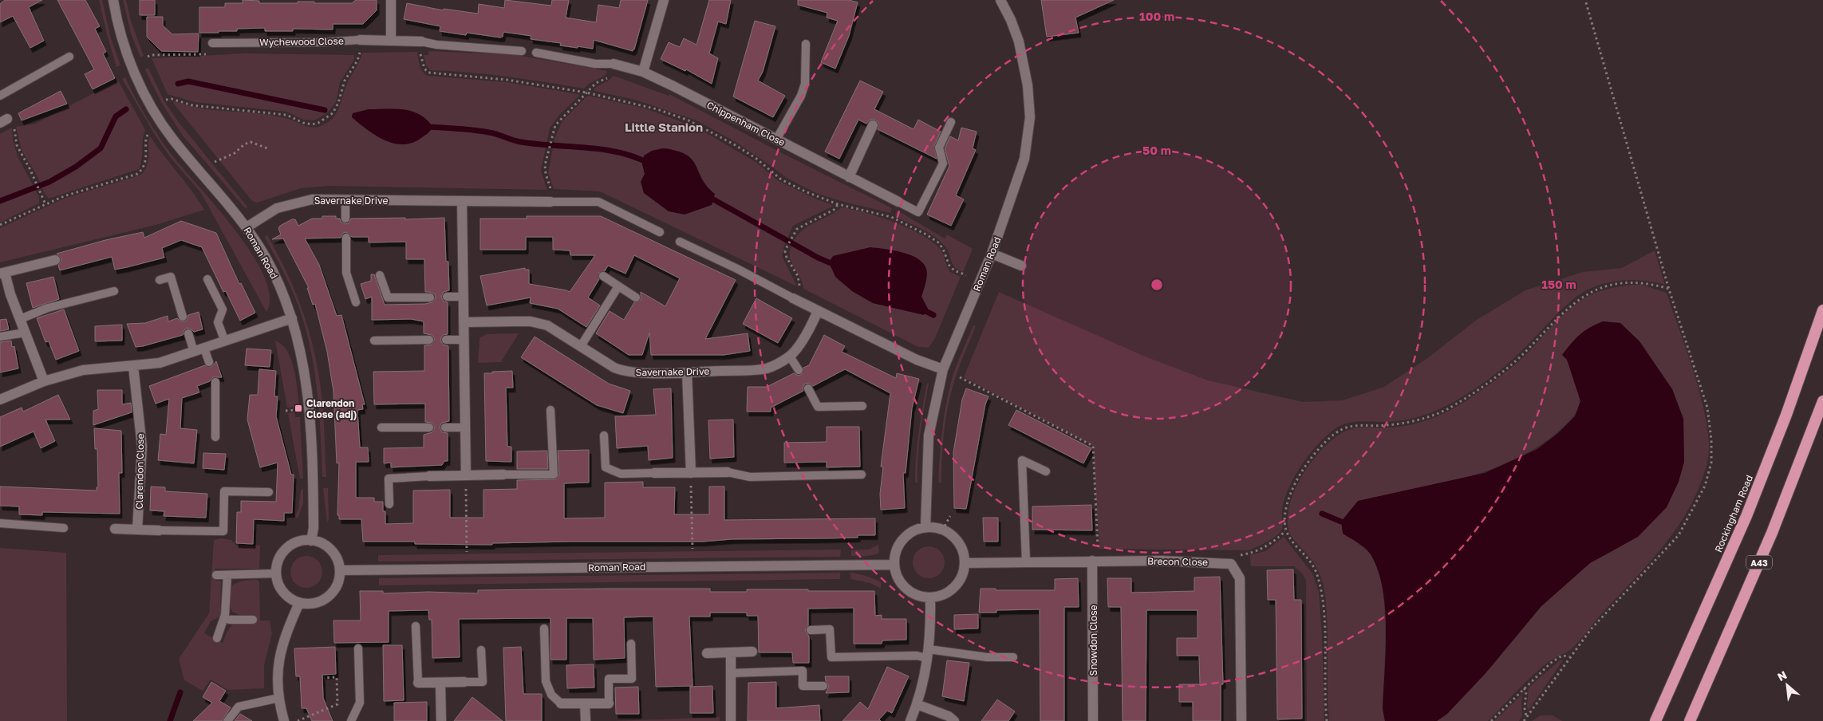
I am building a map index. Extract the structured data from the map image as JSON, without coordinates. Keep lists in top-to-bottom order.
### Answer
{
  "streets": {
    "highway": ["Rockingham Road", "A43"],
    "street": [
      "Wychewood Close",
      "Chippenham Close",
      "Savernake Drive",
      "Roman Road",
      "Clarendon Close",
      "Brecon Close",
      "Snowdon Close"
    ]
  },
  "crossings": [
    ["Savernake Drive", "Roman Road"],
    ["Roman Road", "Brecon Close"],
    ["Brecon Close", "Snowdon Close"]
  ],
  "districts": ["Little Stanion"],
  "places": {
    "transit": ["Clarendon Close (adj)"]
  },
  "north": "top left",
  "rings": ["100 m", "50 m", "150 m"]
}
